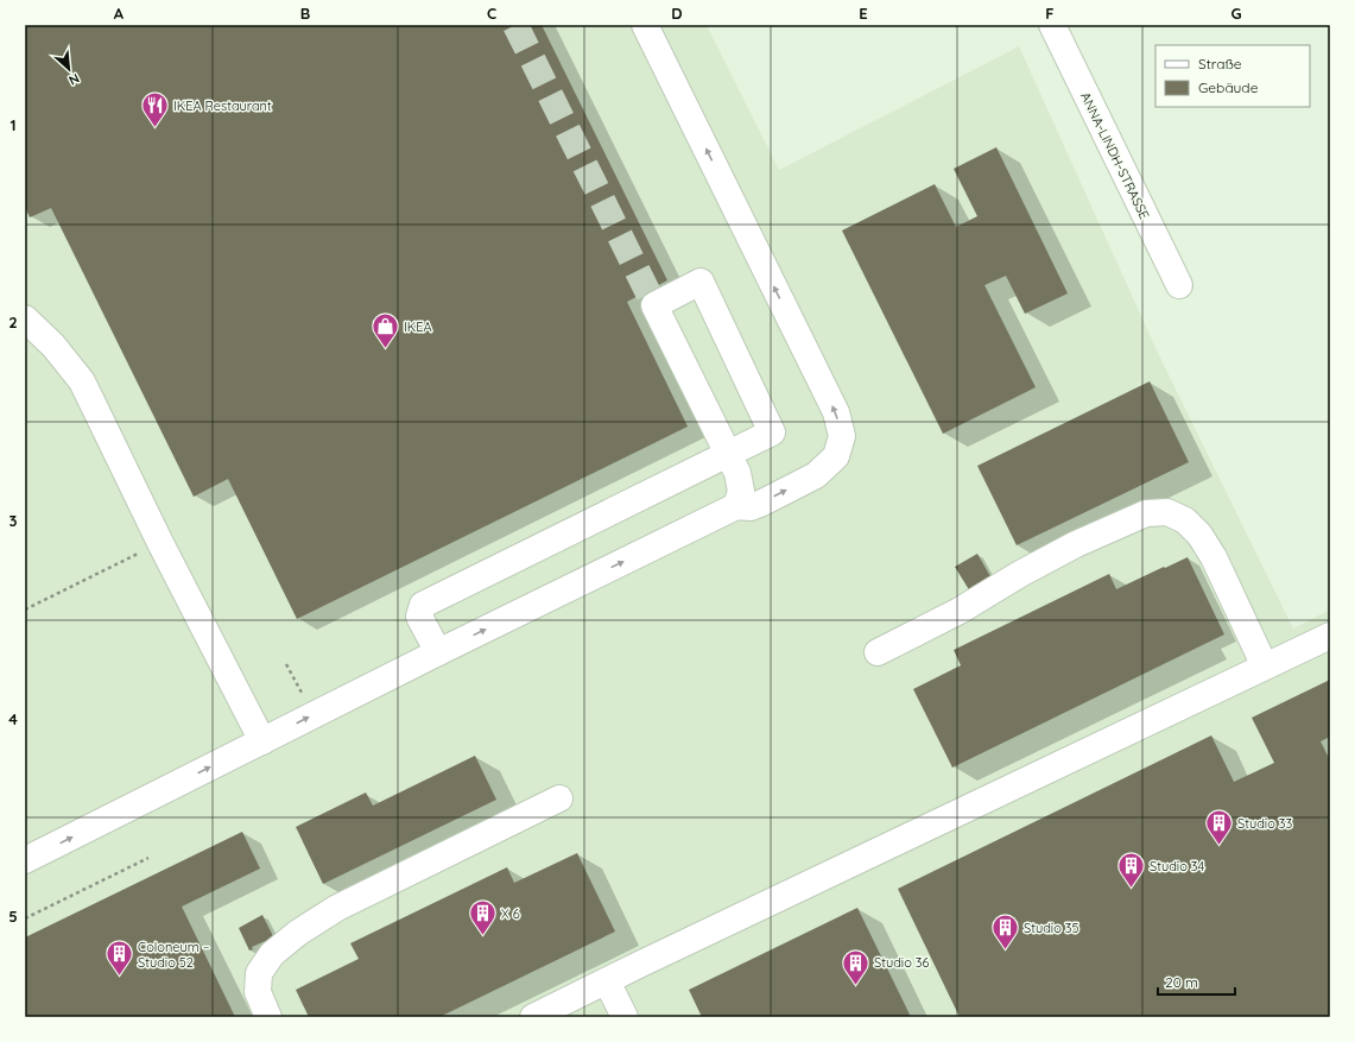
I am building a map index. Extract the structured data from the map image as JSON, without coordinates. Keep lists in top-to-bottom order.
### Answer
{
  "streets": {
    "street": ["ANNA-LINDH-STRASSE"]
  },
  "places": {
    "restaurant": ["IKEA Restaurant"],
    "shop": ["IKEA"],
    "building": [
      "Studio 33",
      "Studio 34",
      "X 6",
      "Studio 35",
      "Coloneum – Studio 52",
      "Studio 36"
    ]
  },
  "legend": ["Straße", "Gebäude"],
  "scale_bar": "20 m",
  "north": "bottom right",
  "grid": {
    "columns": [
      "A",
      "B",
      "C",
      "D",
      "E",
      "F",
      "G"
    ],
    "rows": [
      "1",
      "2",
      "3",
      "4",
      "5"
    ]
  }
}
